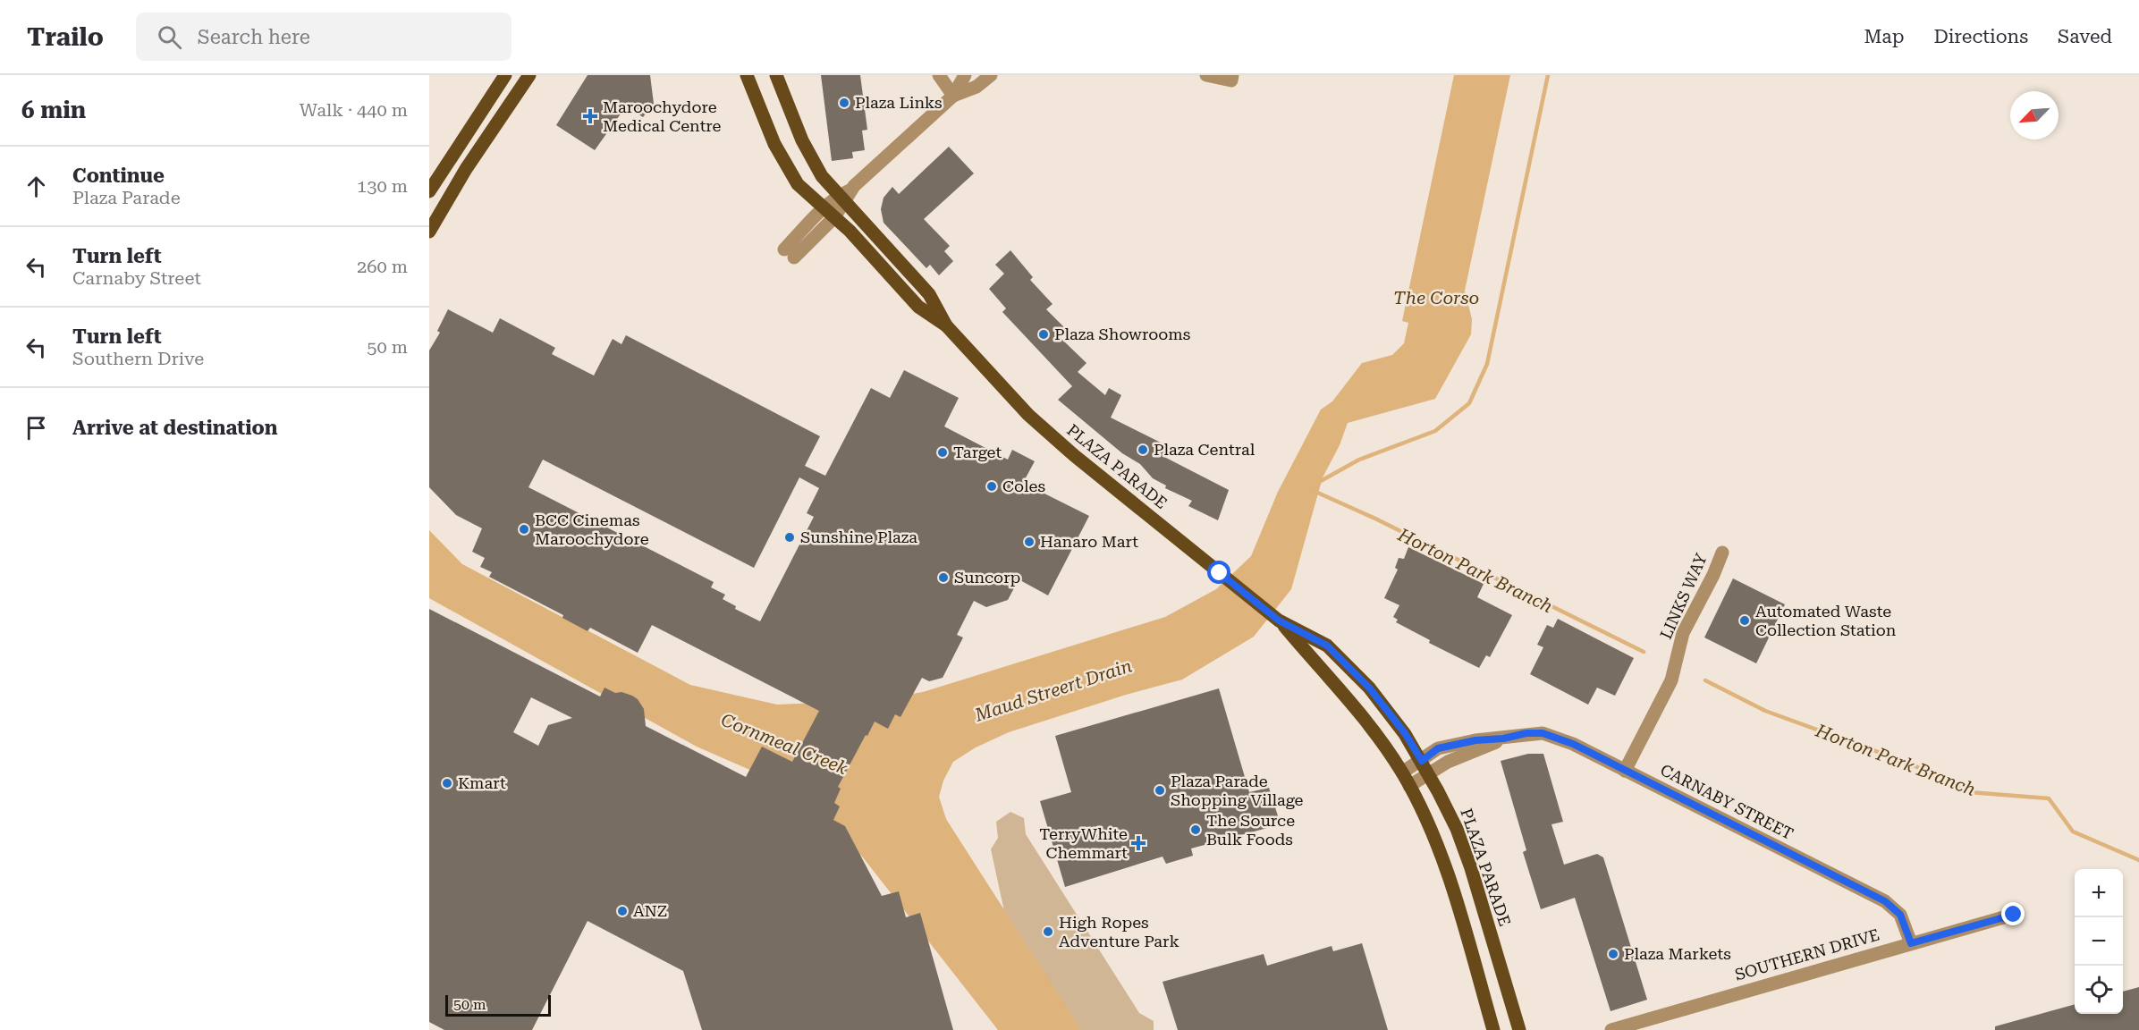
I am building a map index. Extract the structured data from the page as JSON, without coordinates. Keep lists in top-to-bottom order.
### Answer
{
  "streets": {
    "main road": ["PLAZA PARADE"],
    "street": ["LINKS WAY", "CARNABY STREET", "SOUTHERN DRIVE"]
  },
  "crossings": [
    ["PLAZA PARADE", "CARNABY STREET"],
    ["LINKS WAY", "CARNABY STREET"],
    ["CARNABY STREET", "SOUTHERN DRIVE"]
  ],
  "water": [
    "The Corso",
    "Horton Park Branch",
    "Maud Streert Drain",
    "Cornmeal Creek"
  ],
  "places": {
    "other": [
      "Plaza Links",
      "Plaza Showrooms",
      "Plaza Central",
      "Target",
      "Coles",
      "BCC Cinemas Maroochydore",
      "Sunshine Plaza",
      "Hanaro Mart",
      "Suncorp",
      "Automated Waste Collection Station",
      "Kmart",
      "Plaza Parade Shopping Village",
      "The Source Bulk Foods",
      "ANZ",
      "High Ropes Adventure Park",
      "Plaza Markets"
    ],
    "health": ["Maroochydore Medical Centre", "TerryWhite Chemmart"]
  },
  "scale_bar": "50 m",
  "north": "bottom left",
  "page": {
    "header": "Trailo",
    "search": "Search here",
    "nav": ["Map", "Directions", "Saved"],
    "heading": ["6 min", "Walk · 440 m"],
    "list": [
      ["Continue", "Plaza Parade", "130 m"],
      ["Turn left", "Carnaby Street", "260 m"],
      ["Turn left", "Southern Drive", "50 m"],
      "Arrive at destination"
    ],
    "map_buttons": ["+", "−"],
    "scale": "50 m"
  }
}
